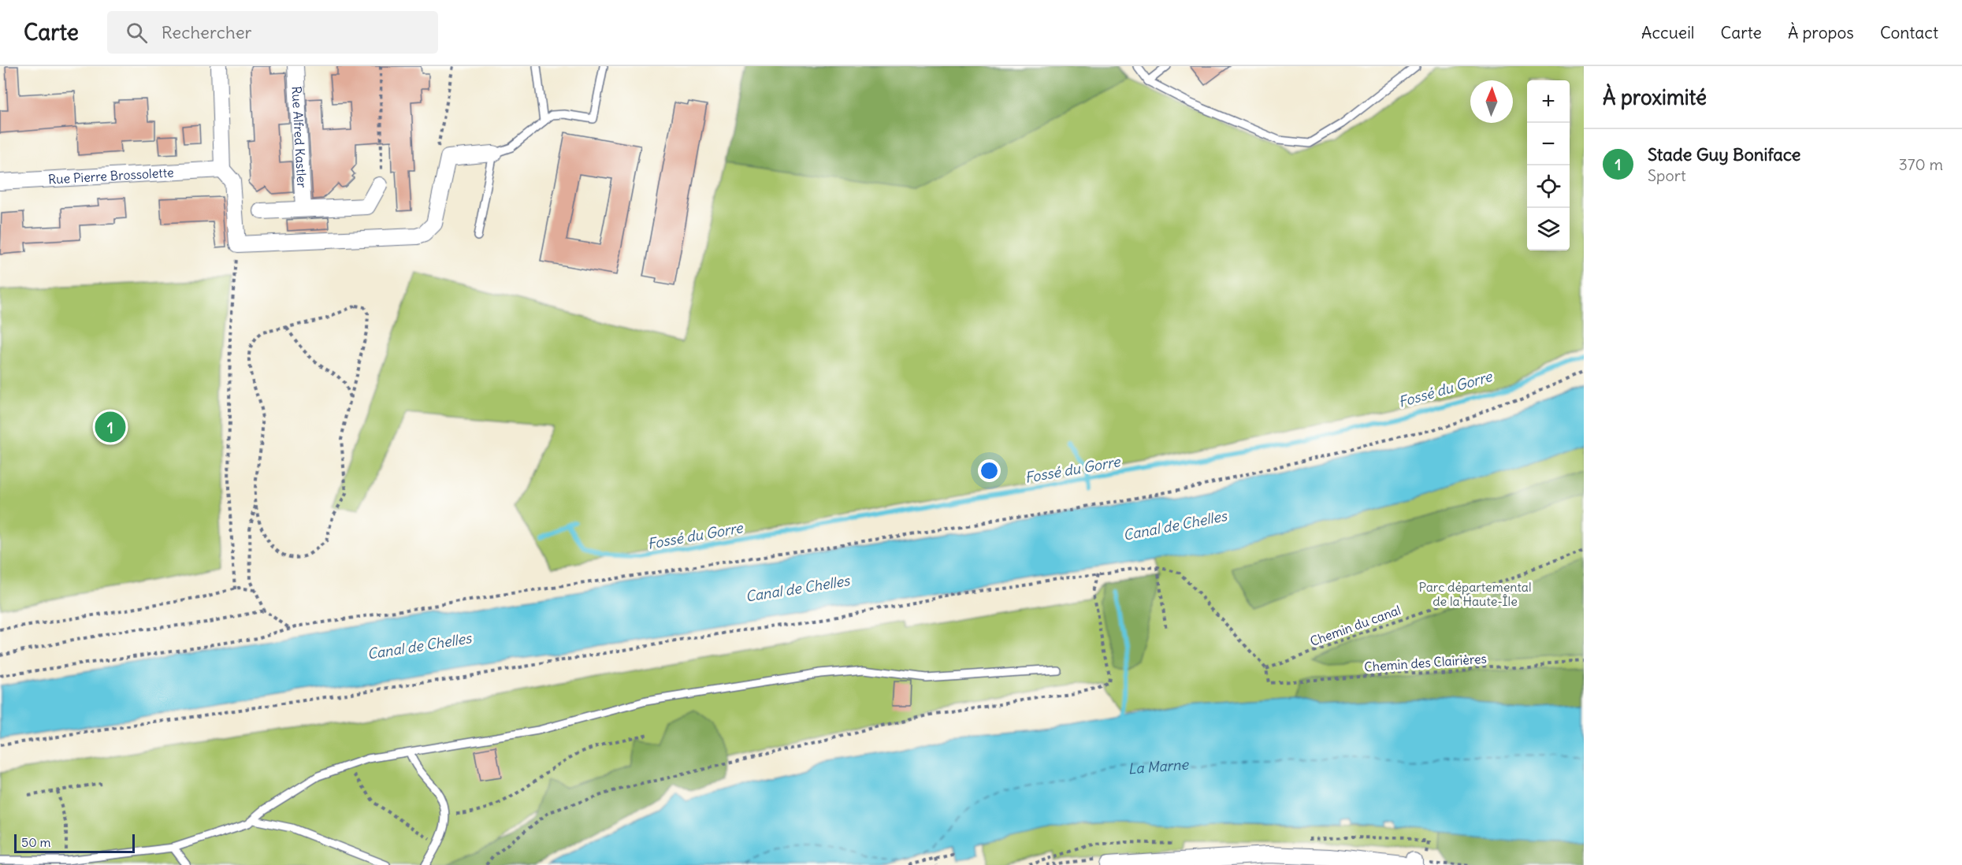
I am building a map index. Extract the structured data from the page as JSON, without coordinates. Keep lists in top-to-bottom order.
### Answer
{
  "streets": {
    "street": ["Rue Alfred Kastler", "Rue Pierre Brossolette"],
    "path": ["Chemin du canal", "Chemin des Clairières"]
  },
  "crossings": [
    ["Chemin du canal", "Chemin des Clairières"]
  ],
  "water": ["Fossé du Gorre", "Canal de Chelles", "La Marne"],
  "parks": ["Parc départemental de la Haute-Île"],
  "scale_bar": "50 m",
  "north": "top",
  "page": {
    "header": "Carte",
    "search": "Rechercher",
    "nav": [
      "Accueil",
      "Carte",
      "À propos",
      "Contact"
    ],
    "heading": "À proximité",
    "map_buttons": ["+", "−"],
    "list": [
      {
        "mark": "1",
        "name": "Stade Guy Boniface",
        "note": "Sport",
        "value": "370 m"
      }
    ],
    "pins": "1",
    "scale": "50 m"
  }
}
